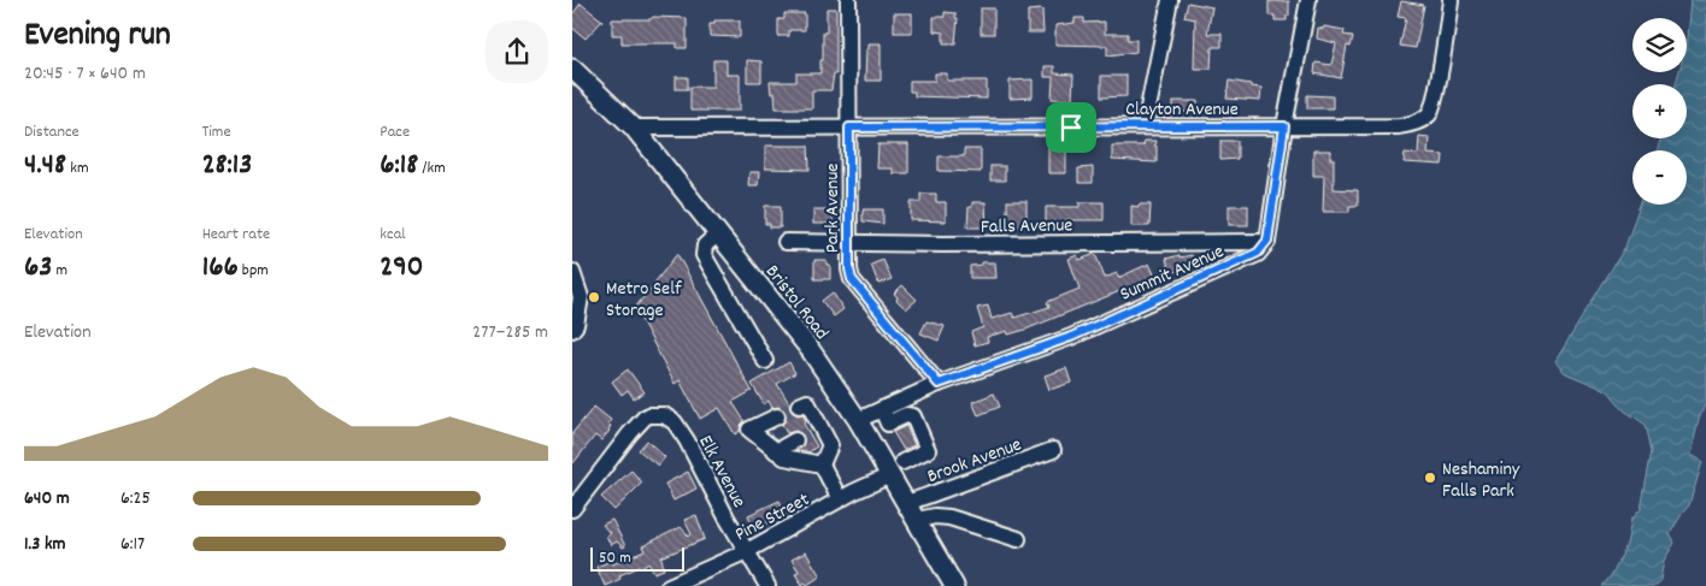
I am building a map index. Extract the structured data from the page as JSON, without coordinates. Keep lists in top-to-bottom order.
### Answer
{
  "streets": {
    "main road": ["Bristol Road"],
    "street": [
      "Clayton Avenue",
      "Park Avenue",
      "Falls Avenue",
      "Summit Avenue",
      "Brook Avenue",
      "Elk Avenue",
      "Pine Street"
    ]
  },
  "crossings": [
    ["Clayton Avenue", "Park Avenue"],
    ["Clayton Avenue", "Bristol Road"],
    ["Park Avenue", "Falls Avenue"],
    ["Park Avenue", "Summit Avenue"],
    ["Falls Avenue", "Summit Avenue"],
    ["Summit Avenue", "Bristol Road"],
    ["Summit Avenue", "Pine Street"],
    ["Bristol Road", "Brook Avenue"],
    ["Bristol Road", "Pine Street"],
    ["Elk Avenue", "Pine Street"]
  ],
  "places": ["Metro Self Storage", "Neshaminy Falls Park"],
  "scale_bar": "50 m",
  "page": {
    "heading": ["Evening run", "20:45 · 7 × 640 m"],
    "map_buttons": ["+", "−"],
    "stats": [
      ["Distance", "4.48 km"],
      ["Time", "28:13"],
      ["Pace", "6:18 /km"],
      ["Elevation", "63 m"],
      ["Heart rate", "166 bpm"],
      ["kcal", "290"]
    ],
    "chart": ["Elevation", "277–285 m"],
    "list": [
      {
        "name": "640 m",
        "note": "6:25"
      },
      {
        "name": "1.3 km",
        "note": "6:17"
      }
    ],
    "scale": "50 m"
  }
}
